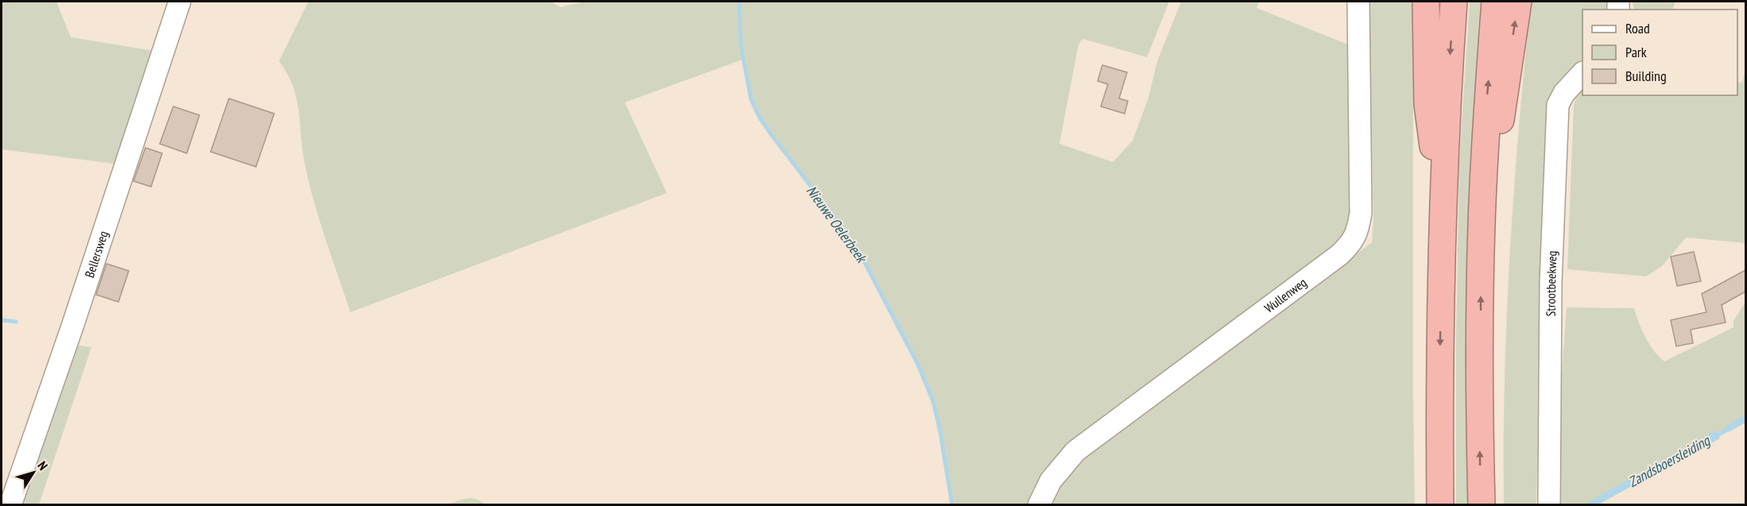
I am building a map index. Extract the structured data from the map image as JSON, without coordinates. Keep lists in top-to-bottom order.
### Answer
{
  "streets": {
    "street": ["Bellersweg", "Strootbeekweg", "Wullenweg"]
  },
  "water": ["Nieuwe Oelerbeek", "Zandsboersleiding"],
  "legend": ["Road", "Park", "Building"],
  "north": "top right"
}
